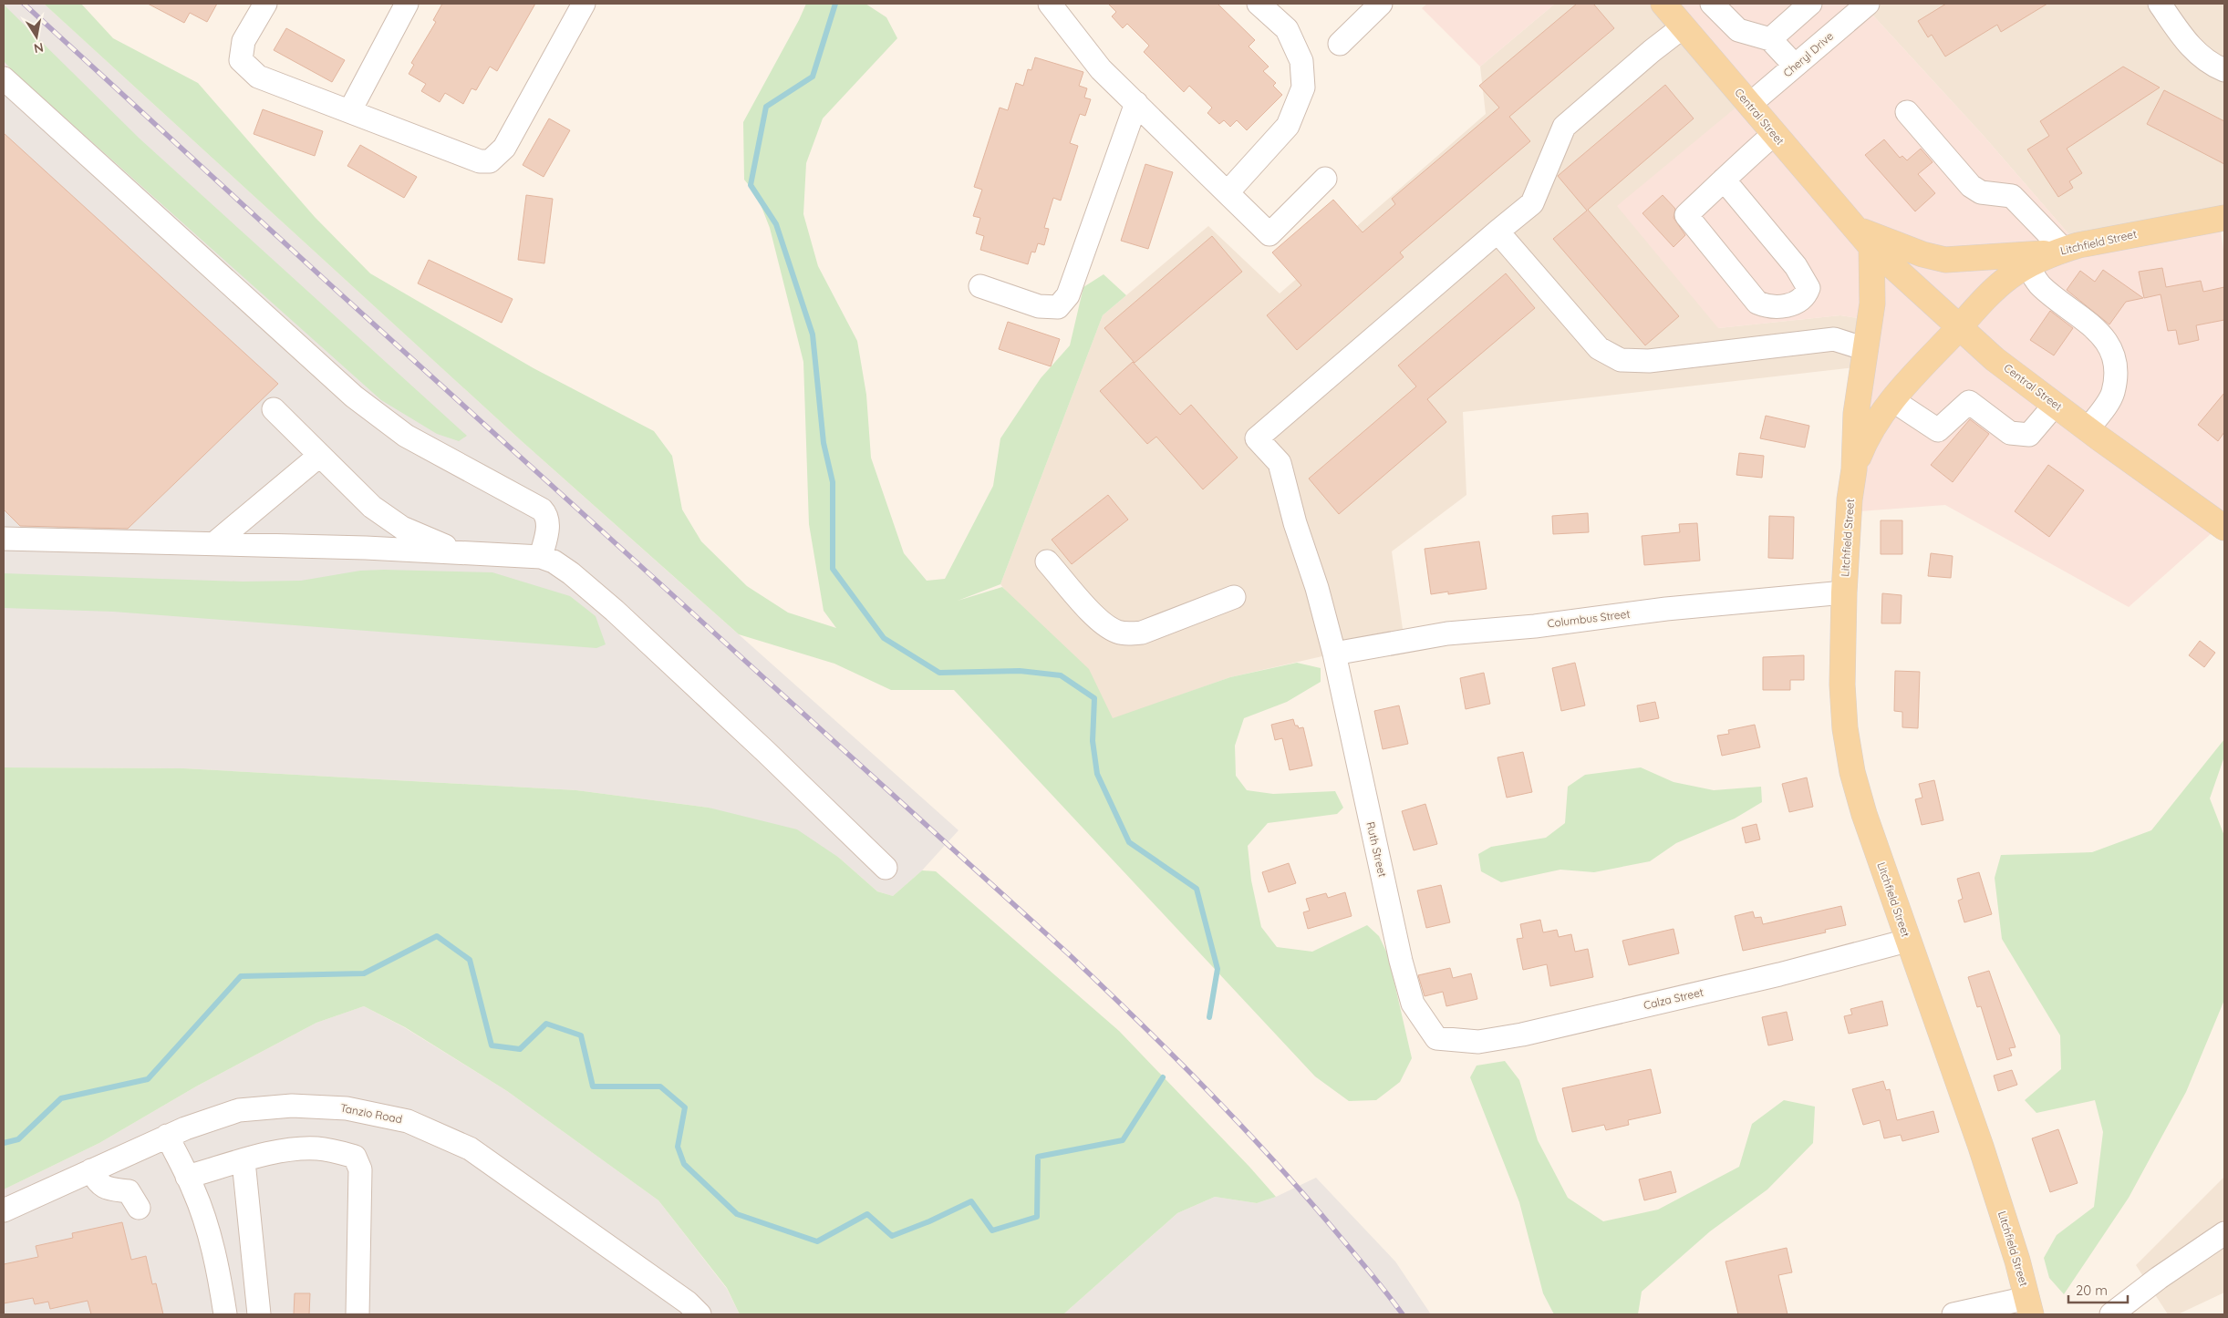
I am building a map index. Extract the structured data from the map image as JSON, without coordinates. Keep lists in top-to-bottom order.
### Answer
{
  "streets": {
    "main road": ["Central Street", "Litchfield Street"],
    "street": [
      "Cheryl Drive",
      "Columbus Street",
      "Ruth Street",
      "Calza Street",
      "Tanzio Road"
    ]
  },
  "crossings": [
    ["Cheryl Drive", "Central Street"],
    ["Central Street", "Litchfield Street"],
    ["Litchfield Street", "Columbus Street"],
    ["Litchfield Street", "Calza Street"],
    ["Columbus Street", "Ruth Street"],
    ["Ruth Street", "Calza Street"]
  ],
  "scale_bar": "20 m",
  "north": "bottom"
}
